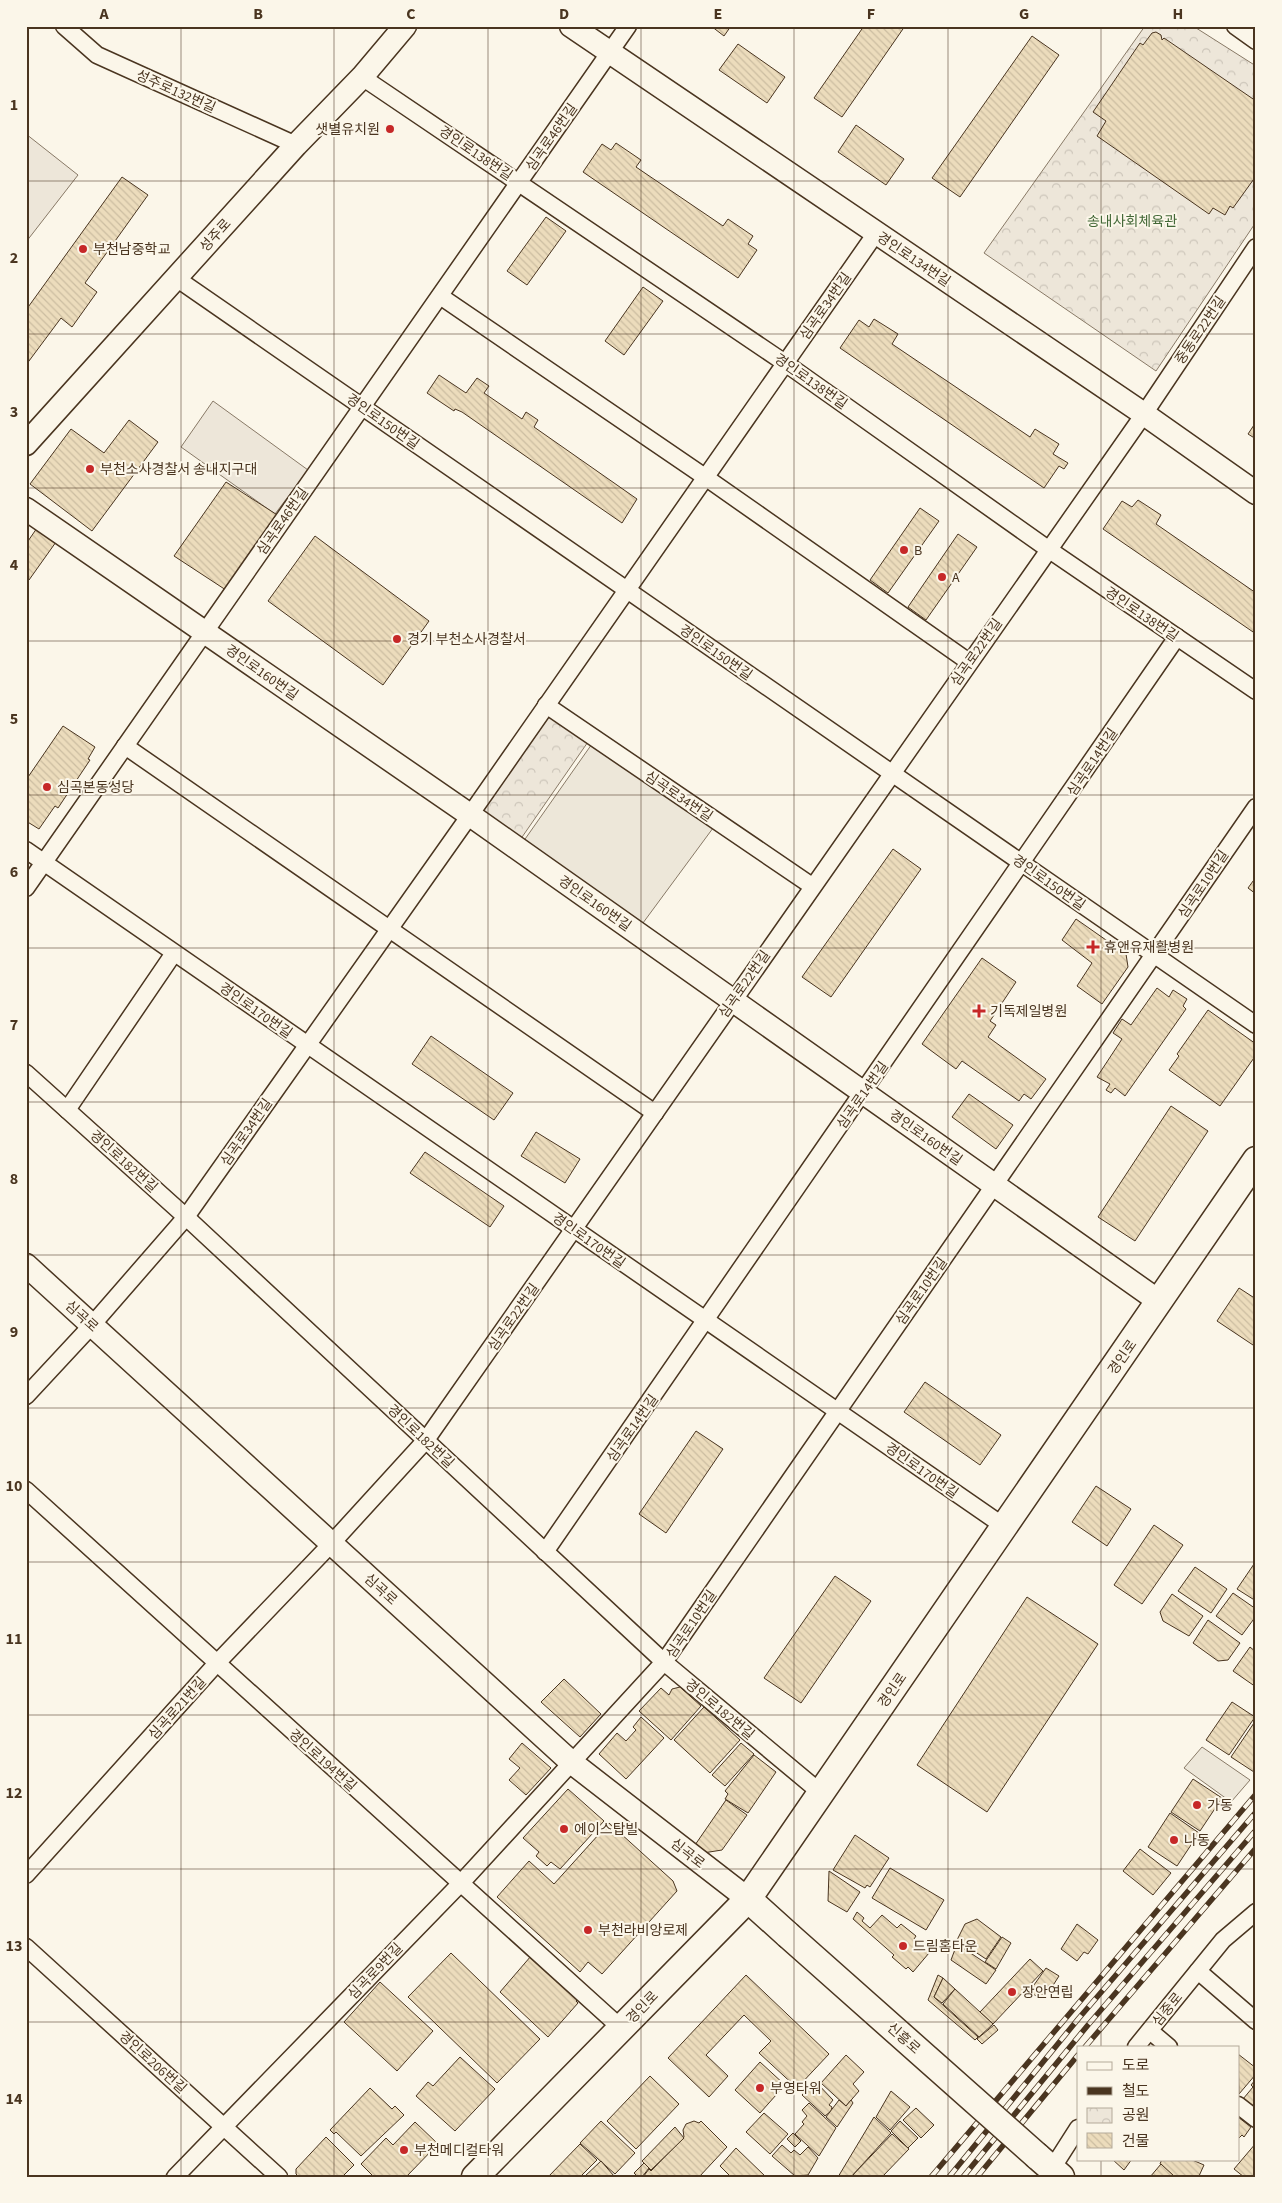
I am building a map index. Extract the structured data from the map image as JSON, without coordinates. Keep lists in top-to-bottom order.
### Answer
{
  "streets": {
    "main road": ["경인로", "신흥로"],
    "street": [
      "성주로132번길",
      "심곡로46번길",
      "경인로138번길",
      "성주로",
      "경인로134번길",
      "심곡로34번길",
      "중동로22번길",
      "경인로150번길",
      "심곡로22번길",
      "경인로160번길",
      "심곡로14번길",
      "심곡로10번길",
      "경인로170번길",
      "경인로182번길",
      "심곡로",
      "심곡로21번길",
      "경인로194번길",
      "심곡로9번길",
      "심중로",
      "경인로206번길"
    ]
  },
  "crossings": [
    ["성주로132번길", "성주로"],
    ["심곡로46번길", "경인로138번길"],
    ["심곡로46번길", "경인로134번길"],
    ["심곡로46번길", "경인로150번길"],
    ["심곡로46번길", "경인로160번길"],
    ["심곡로46번길", "경인로170번길"],
    ["경인로138번길", "성주로"],
    ["경인로138번길", "심곡로34번길"],
    ["경인로138번길", "심곡로22번길"],
    ["경인로138번길", "심곡로14번길"],
    ["성주로", "경인로150번길"],
    ["경인로134번길", "심곡로34번길"],
    ["경인로134번길", "중동로22번길"],
    ["경인로134번길", "심곡로22번길"],
    ["심곡로34번길", "경인로150번길"],
    ["심곡로34번길", "심곡로22번길"],
    ["심곡로34번길", "경인로160번길"],
    ["심곡로34번길", "경인로170번길"],
    ["심곡로34번길", "경인로182번길"],
    ["심곡로34번길", "심곡로"],
    ["중동로22번길", "심곡로22번길"],
    ["경인로150번길", "심곡로22번길"],
    ["경인로150번길", "심곡로14번길"],
    ["경인로150번길", "심곡로10번길"],
    ["심곡로22번길", "경인로160번길"],
    ["심곡로22번길", "경인로170번길"],
    ["심곡로22번길", "경인로182번길"],
    ["심곡로22번길", "심곡로"],
    ["심곡로22번길", "심곡로21번길"],
    ["경인로160번길", "심곡로14번길"],
    ["경인로160번길", "심곡로10번길"],
    ["경인로160번길", "경인로"],
    ["심곡로14번길", "경인로170번길"],
    ["심곡로14번길", "경인로182번길"],
    ["심곡로10번길", "경인로170번길"],
    ["심곡로10번길", "경인로182번길"],
    ["심곡로10번길", "심곡로"],
    ["심곡로10번길", "심곡로9번길"],
    ["경인로170번길", "경인로"],
    ["경인로182번길", "경인로"],
    ["심곡로", "경인로"],
    ["심곡로", "심곡로21번길"],
    ["심곡로", "심곡로9번길"],
    ["심곡로", "신흥로"],
    ["경인로", "경인로194번길"],
    ["경인로", "신흥로"],
    ["심곡로21번길", "경인로194번길"],
    ["경인로194번길", "심곡로9번길"],
    ["심곡로9번길", "경인로206번길"]
  ],
  "parks": ["송내사회체육관"],
  "places": {
    "other": [
      "샛별유치원",
      "부천남중학교",
      "부천소사경찰서 송내지구대",
      "B",
      "A",
      "경기 부천소사경찰서",
      "심곡본동성당",
      "가동",
      "에이스탑빌",
      "나동",
      "부천라비앙로제",
      "드림홈타운",
      "장안연립",
      "부영타워",
      "부천메디컬타워"
    ],
    "health": ["휴앤유재활병원", "기독제일병원"]
  },
  "legend": [
    "도로",
    "철도",
    "공원",
    "건물"
  ],
  "grid": {
    "columns": [
      "A",
      "B",
      "C",
      "D",
      "E",
      "F",
      "G",
      "H"
    ],
    "rows": [
      "1",
      "2",
      "3",
      "4",
      "5",
      "6",
      "7",
      "8",
      "9",
      "10",
      "11",
      "12",
      "13",
      "14"
    ]
  }
}
